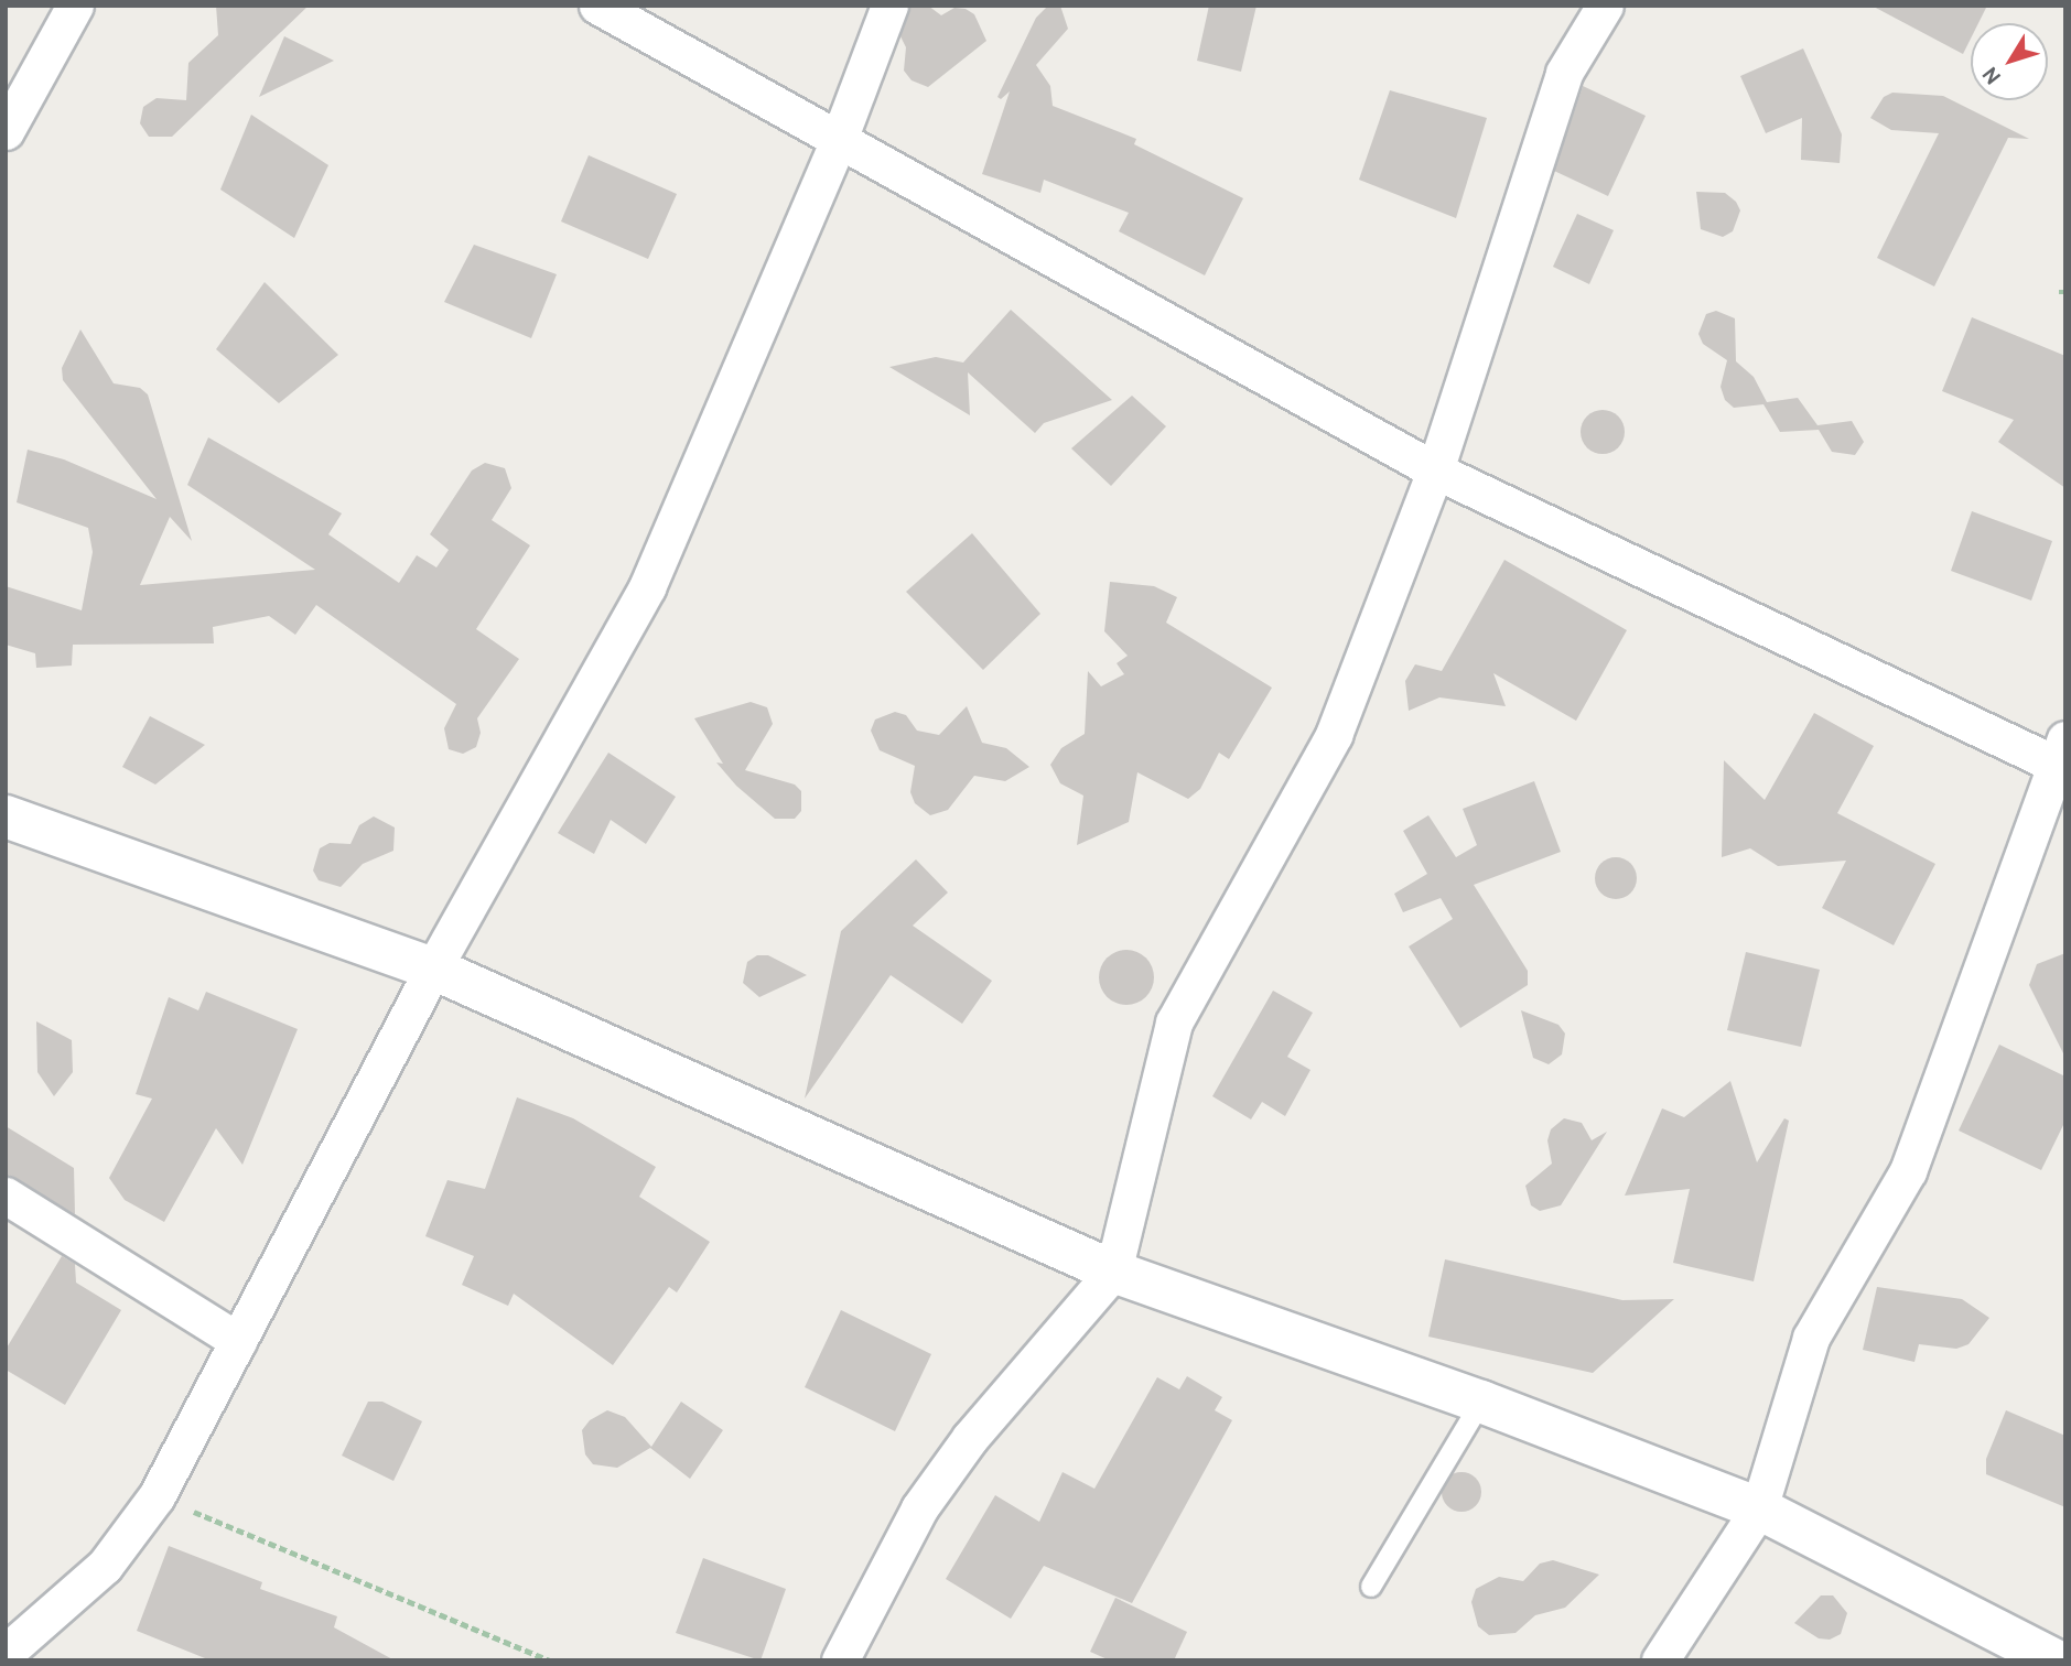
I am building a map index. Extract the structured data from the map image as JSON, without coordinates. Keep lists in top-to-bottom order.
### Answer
{
  "north": "bottom left"
}
